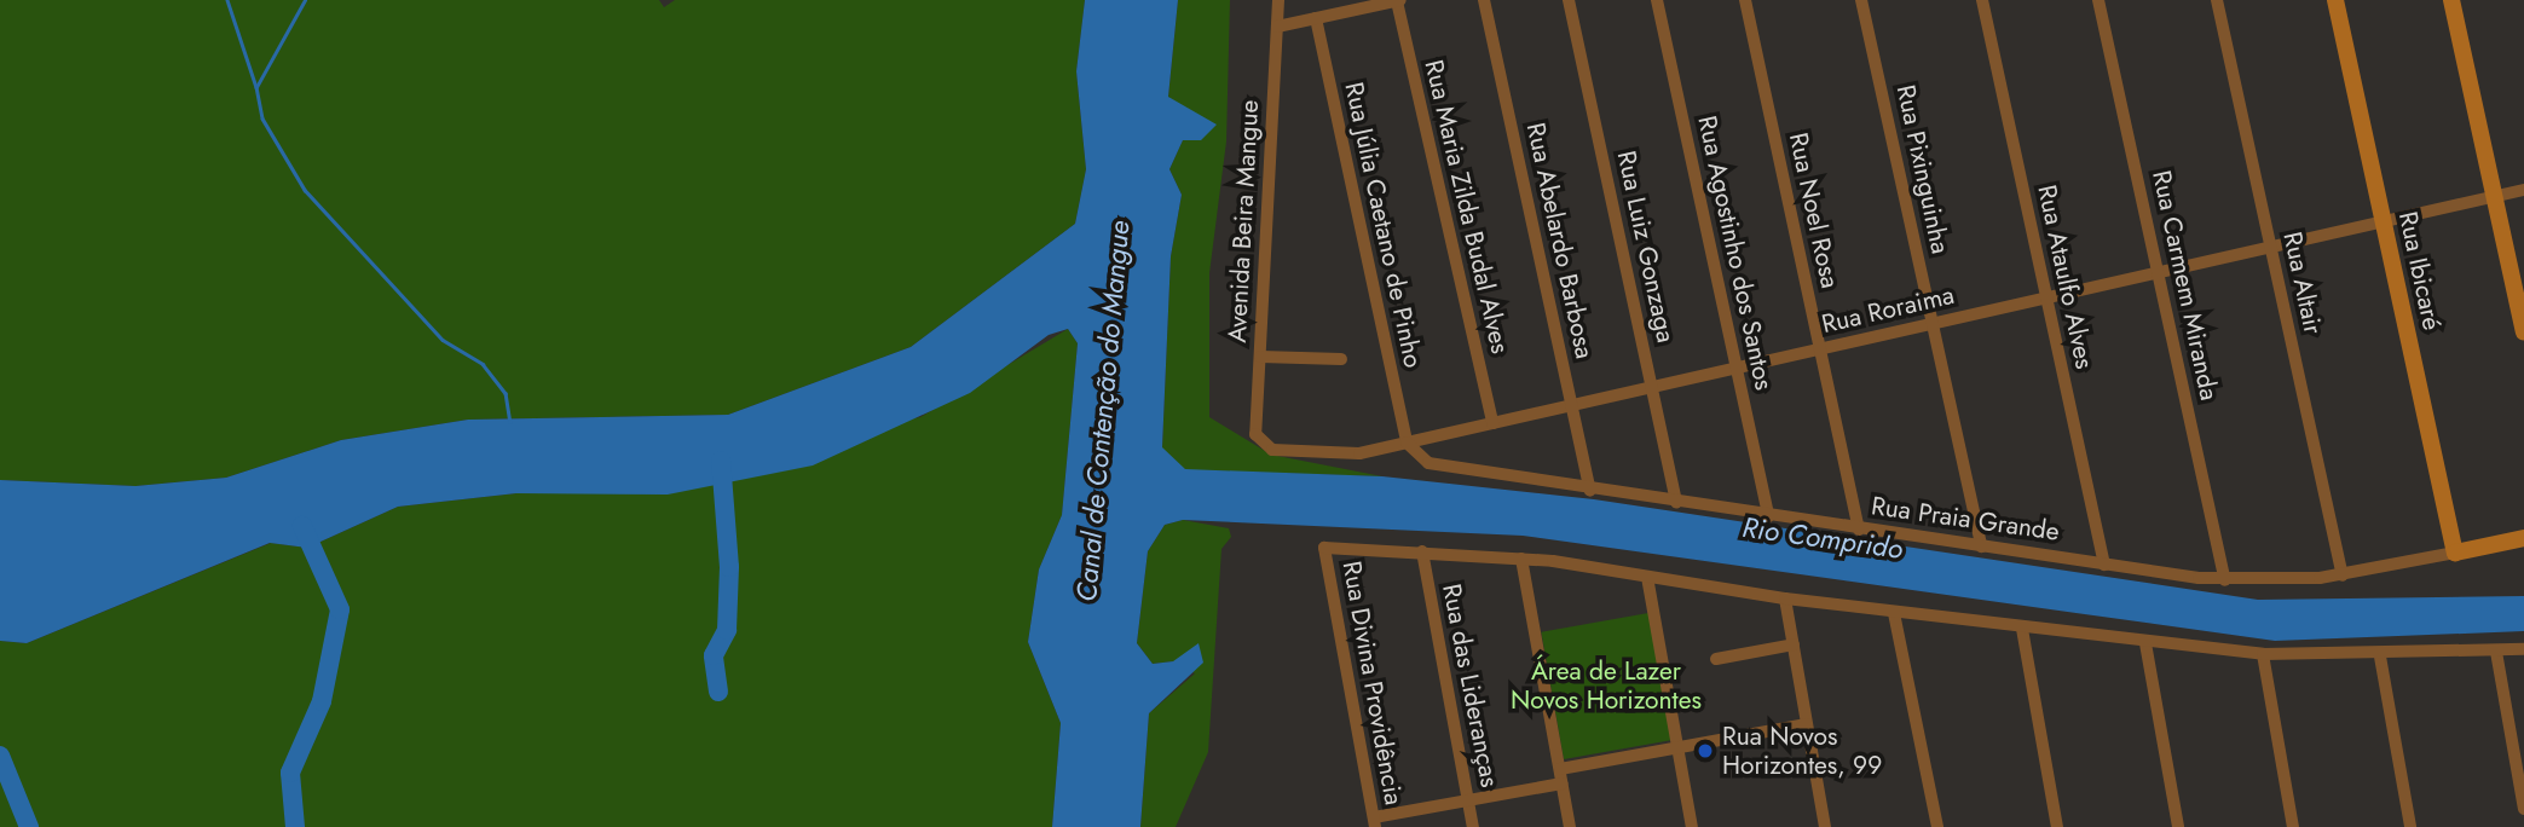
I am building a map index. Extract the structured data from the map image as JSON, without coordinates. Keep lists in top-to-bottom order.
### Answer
{
  "streets": {
    "street": [
      "Rua Pixinguinha",
      "Rua Maria Zilda Budal Alves",
      "Rua Noel Rosa",
      "Avenida Beira Mangue",
      "Rua Júlia Caetano de Pinho",
      "Rua Abelardo Barbosa",
      "Rua Luiz Gonzaga",
      "Rua Agostinho dos Santos",
      "Rua Ibicaré",
      "Rua Ataulfo Alves",
      "Rua Altair",
      "Rua Carmem Miranda",
      "Rua Roraima",
      "Rua Praia Grande",
      "Rua Divina Providência",
      "Rua das Lideranças"
    ]
  },
  "crossings": [
    ["Rua Pixinguinha", "Rua Roraima"],
    ["Rua Pixinguinha", "Rua Praia Grande"],
    ["Rua Maria Zilda Budal Alves", "Rua Roraima"],
    ["Rua Noel Rosa", "Rua Roraima"],
    ["Rua Noel Rosa", "Rua Praia Grande"],
    ["Avenida Beira Mangue", "Rua Roraima"],
    ["Rua Júlia Caetano de Pinho", "Rua Roraima"],
    ["Rua Júlia Caetano de Pinho", "Rua Praia Grande"],
    ["Rua Abelardo Barbosa", "Rua Roraima"],
    ["Rua Abelardo Barbosa", "Rua Praia Grande"],
    ["Rua Luiz Gonzaga", "Rua Roraima"],
    ["Rua Luiz Gonzaga", "Rua Praia Grande"],
    ["Rua Agostinho dos Santos", "Rua Roraima"],
    ["Rua Agostinho dos Santos", "Rua Praia Grande"],
    ["Rua Ibicaré", "Rua Roraima"],
    ["Rua Ibicaré", "Rua Praia Grande"],
    ["Rua Ataulfo Alves", "Rua Roraima"],
    ["Rua Ataulfo Alves", "Rua Praia Grande"],
    ["Rua Altair", "Rua Roraima"],
    ["Rua Altair", "Rua Praia Grande"],
    ["Rua Carmem Miranda", "Rua Roraima"],
    ["Rua Carmem Miranda", "Rua Praia Grande"],
    ["Rua Roraima", "Rua Praia Grande"],
    ["Rua Divina Providência", "Rua das Lideranças"]
  ],
  "water": ["Canal de Contenção do Mangue", "Rio Comprido"],
  "parks": ["Área de Lazer Novos Horizontes"],
  "places": ["Rua Novos Horizontes, 99"]
}
